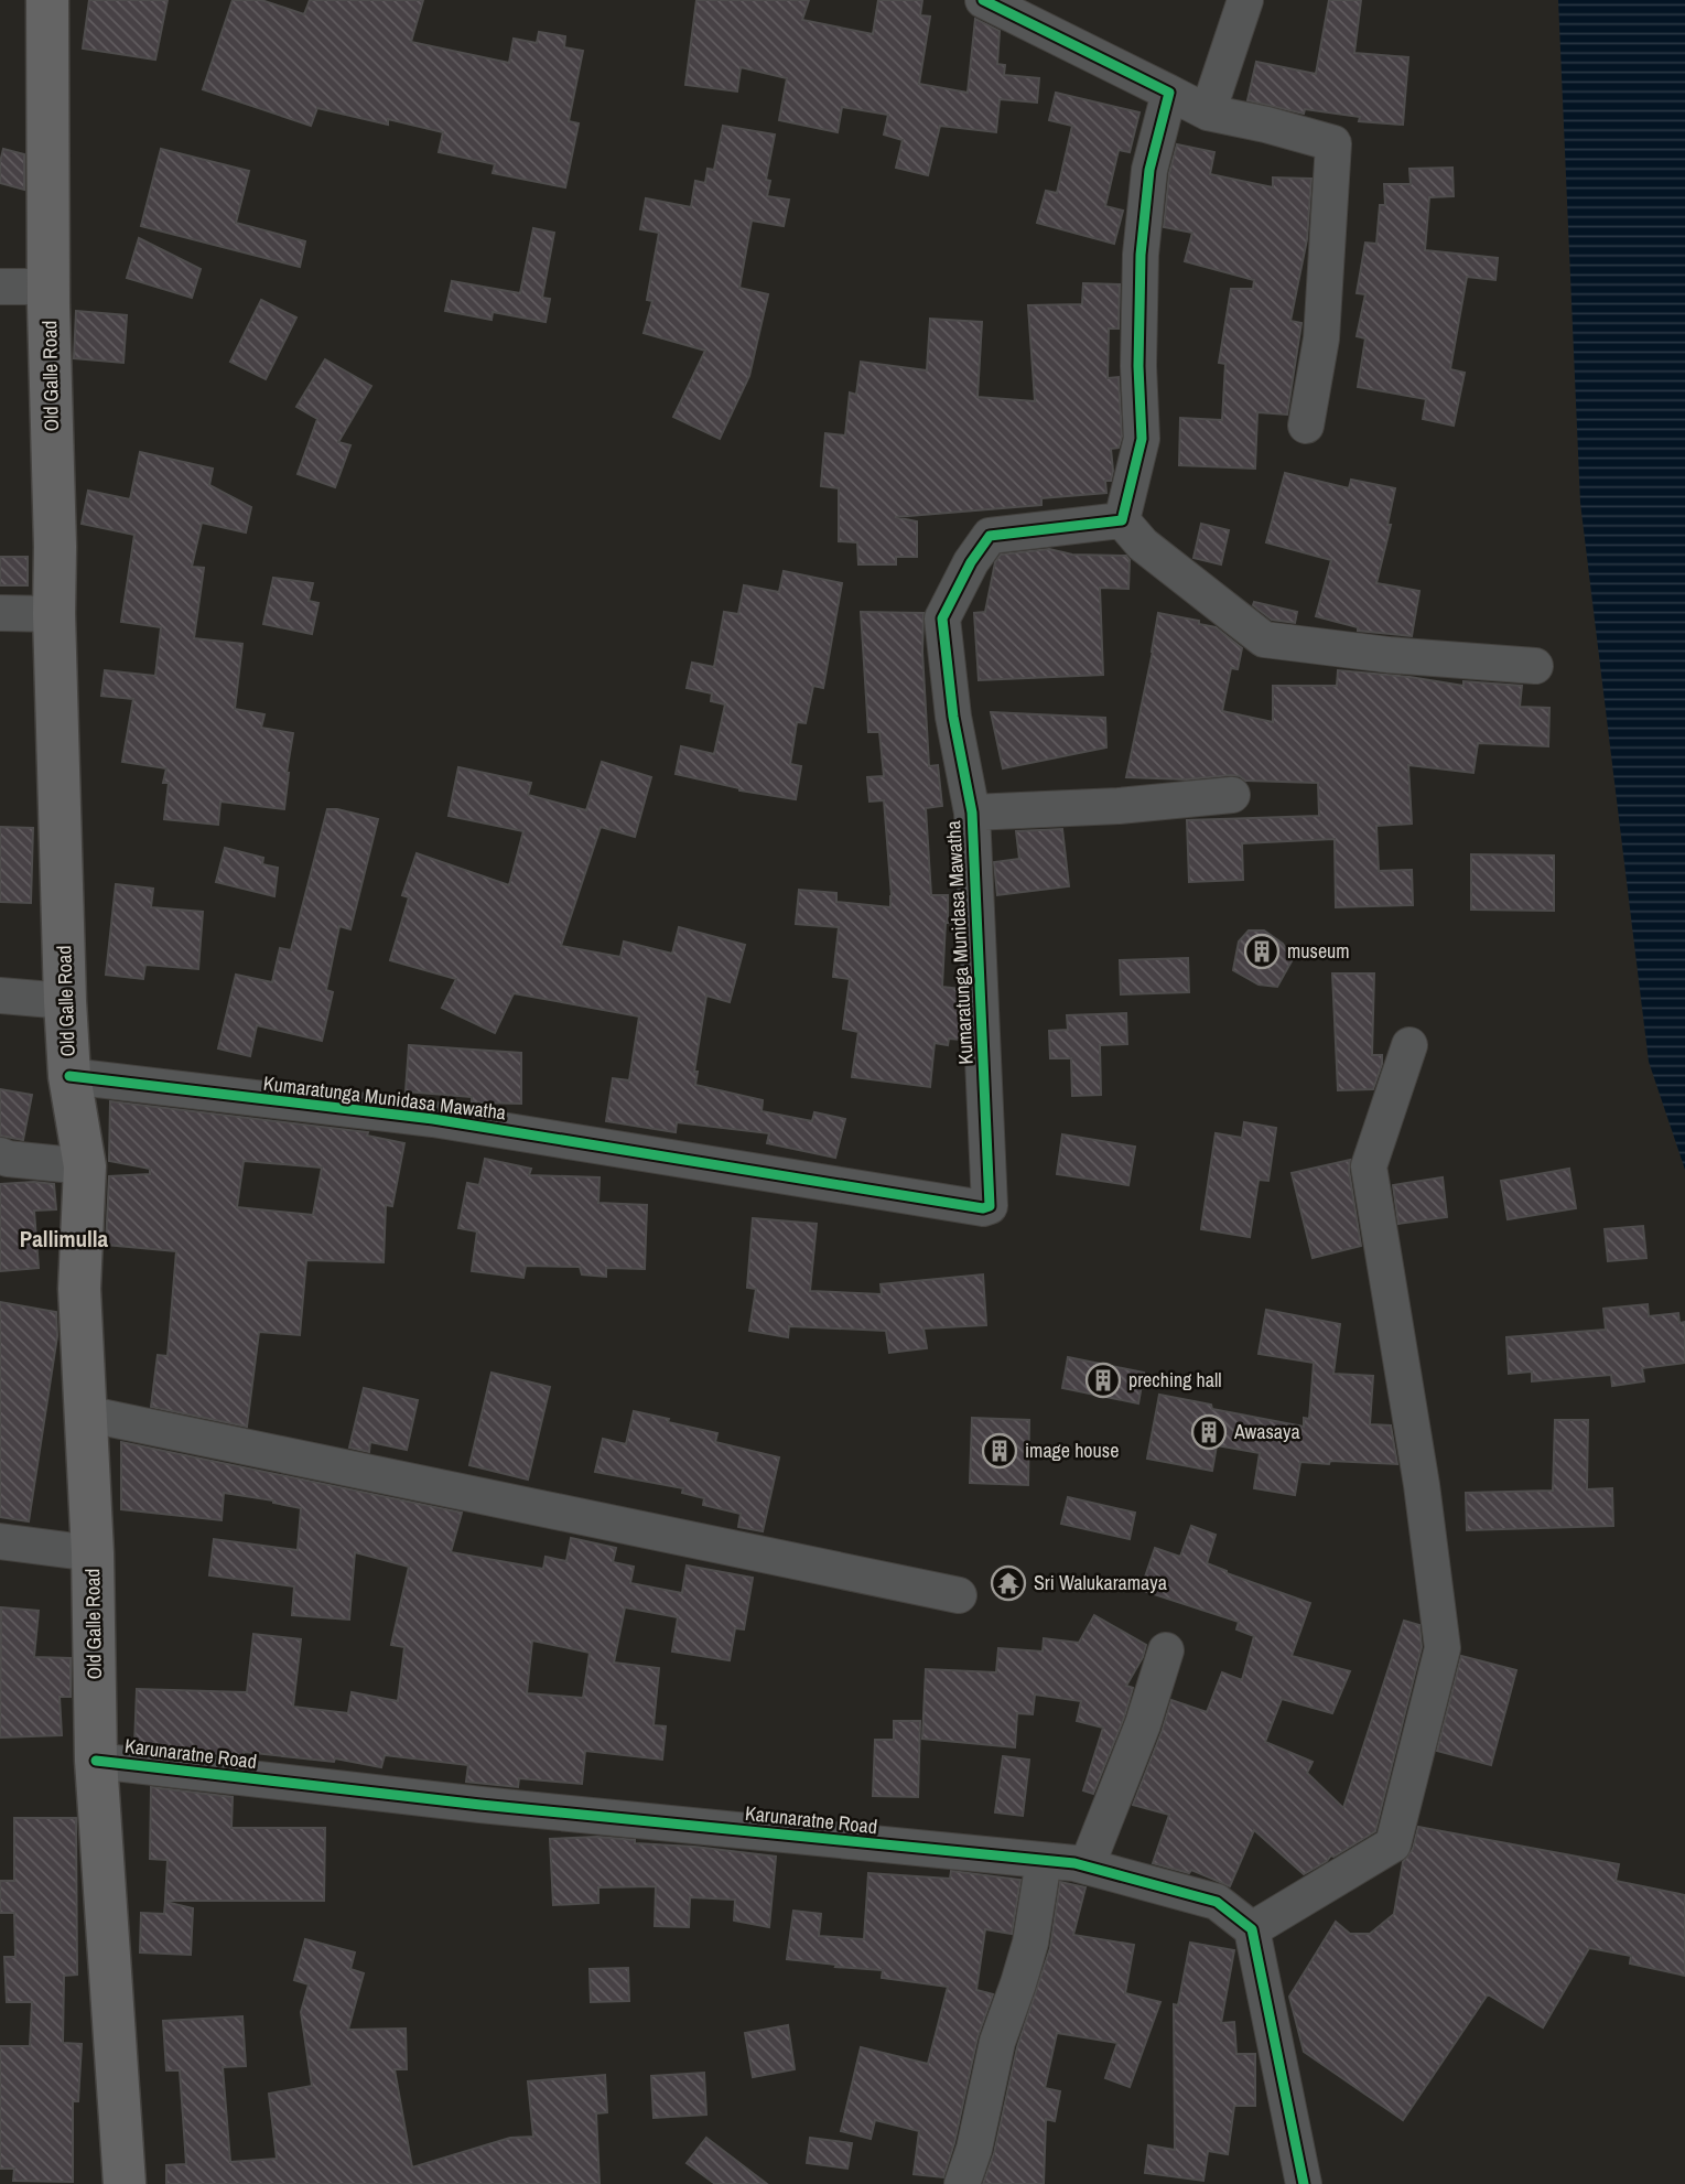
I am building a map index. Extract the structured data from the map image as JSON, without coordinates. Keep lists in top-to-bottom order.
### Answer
{
  "streets": {
    "highway": ["Old Galle Road"],
    "street": ["Kumaratunga Munidasa Mawatha", "Karunaratne Road"]
  },
  "crossings": [
    ["Old Galle Road", "Kumaratunga Munidasa Mawatha"],
    ["Old Galle Road", "Karunaratne Road"]
  ],
  "districts": ["Pallimulla"],
  "places": {
    "building": [
      "museum",
      "preching hall",
      "Awasaya",
      "image house"
    ],
    "temple": ["Sri Walukaramaya"]
  }
}
